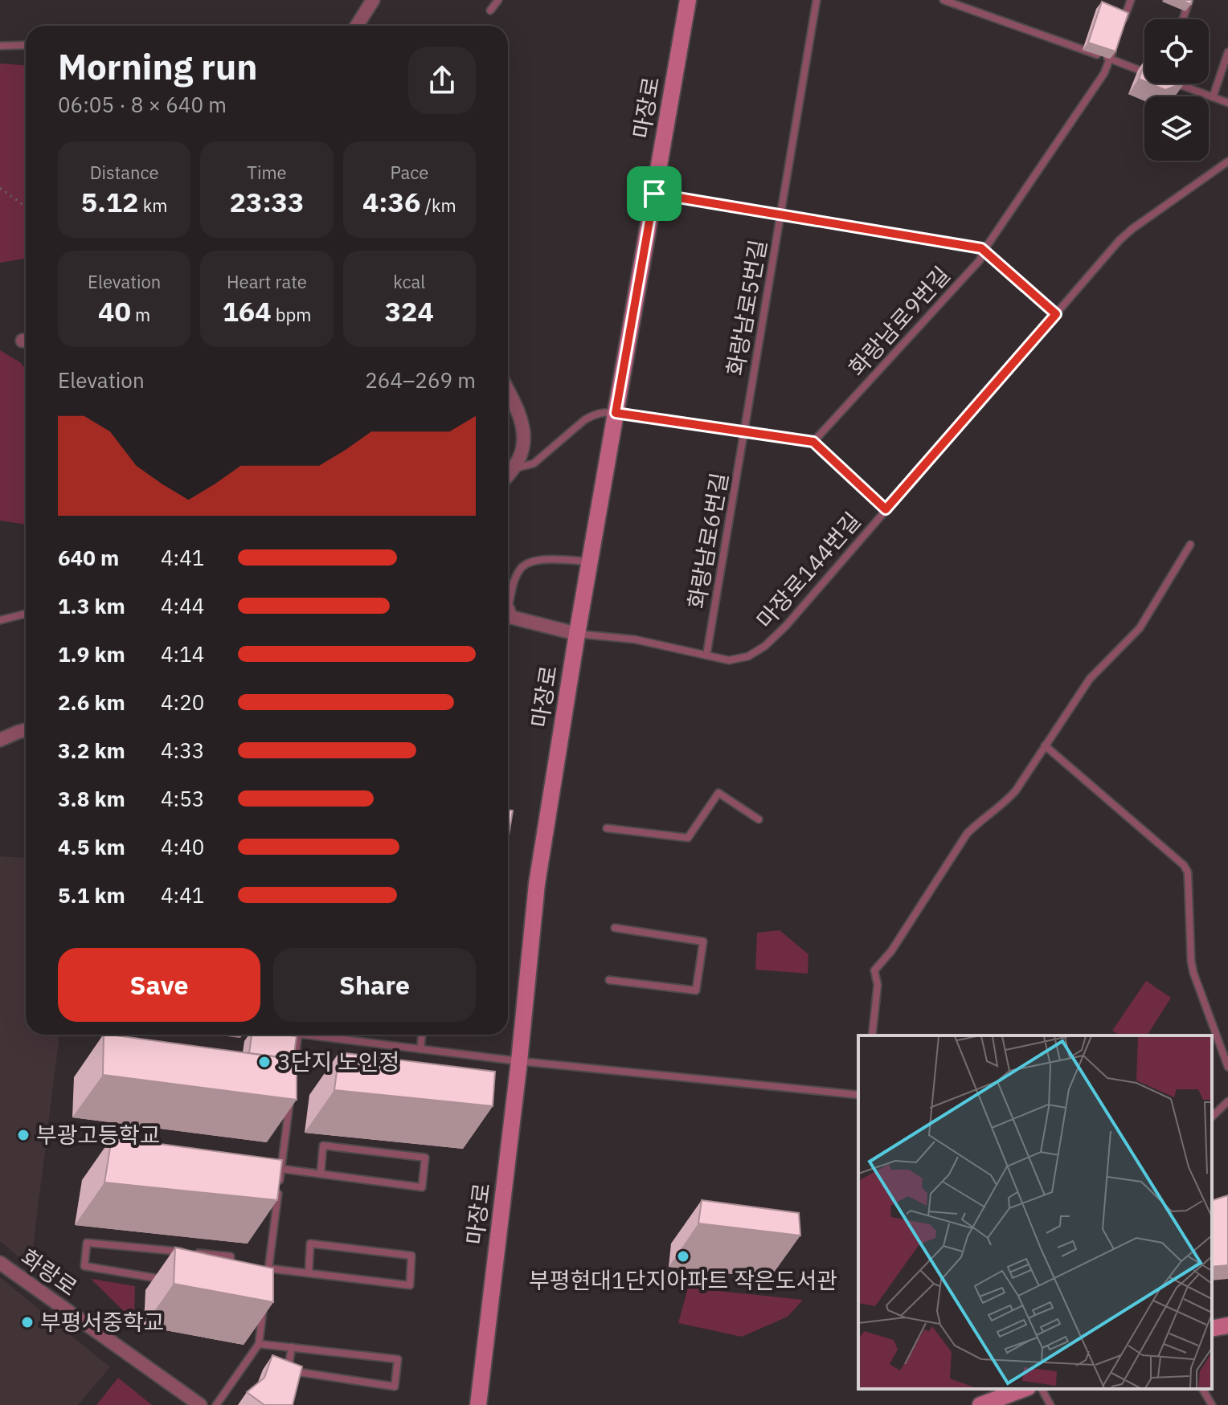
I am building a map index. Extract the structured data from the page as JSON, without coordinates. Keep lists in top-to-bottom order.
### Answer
{
  "streets": {
    "main road": ["마장로"],
    "street": ["화랑로"],
    "lane": [
      "화랑남로5번길",
      "화랑남로9번길",
      "화랑남로6번길",
      "마장로144번길"
    ]
  },
  "crossings": [
    ["마장로", "마장로144번길"],
    ["화랑남로5번길", "화랑남로6번길"],
    ["화랑남로6번길", "마장로144번길"]
  ],
  "places": [
    "3단지 노인정",
    "부광고등학교",
    "부평현대1단지아파트 작은도서관",
    "부평서중학교"
  ],
  "page": {
    "heading": ["Morning run", "06:05 · 8 × 640 m"],
    "stats": [
      ["Distance", "5.12 km"],
      ["Time", "23:33"],
      ["Pace", "4:36 /km"],
      ["Elevation", "40 m"],
      ["Heart rate", "164 bpm"],
      ["kcal", "324"]
    ],
    "chart": ["Elevation", "264–269 m"],
    "list": [
      {
        "name": "640 m",
        "note": "4:41"
      },
      {
        "name": "1.3 km",
        "note": "4:44"
      },
      {
        "name": "1.9 km",
        "note": "4:14"
      },
      {
        "name": "2.6 km",
        "note": "4:20"
      },
      {
        "name": "3.2 km",
        "note": "4:33"
      },
      {
        "name": "3.8 km",
        "note": "4:53"
      },
      {
        "name": "4.5 km",
        "note": "4:40"
      },
      {
        "name": "5.1 km",
        "note": "4:41"
      }
    ],
    "buttons": ["Save", "Share"]
  }
}
